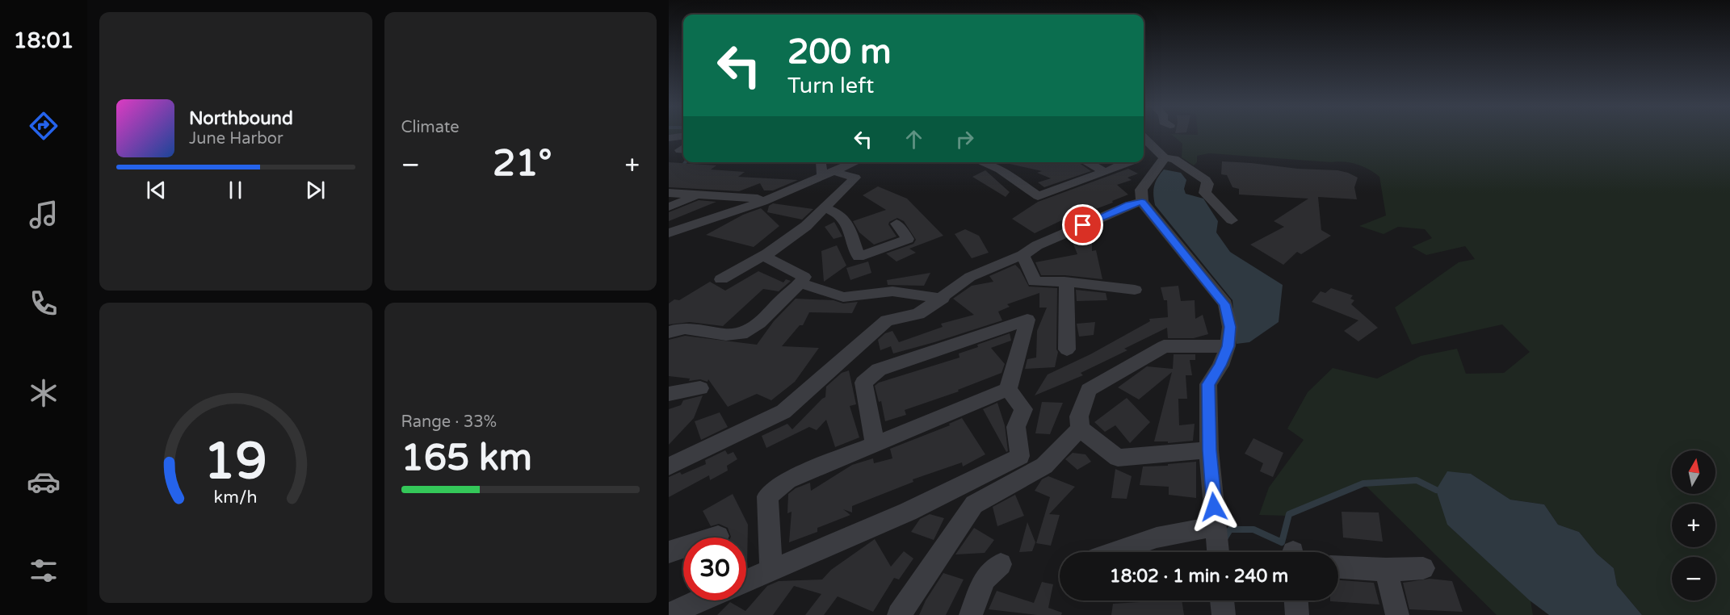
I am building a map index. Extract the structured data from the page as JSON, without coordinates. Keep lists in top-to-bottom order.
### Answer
{
  "north": "top",
  "page": {
    "tabs": "18:01",
    "tile": [
      "Climate",
      ["Range · 33%", "165 km"]
    ],
    "turn": ["200 m", "Turn left"],
    "song": ["Northbound", "June Harbor"],
    "heat": ["−", "21°", "+"],
    "map_buttons": ["+", "−"],
    "limit": "30",
    "trip": "18:02 · 1 min · 240 m",
    "gauge": ["19", "km/h"]
  }
}
